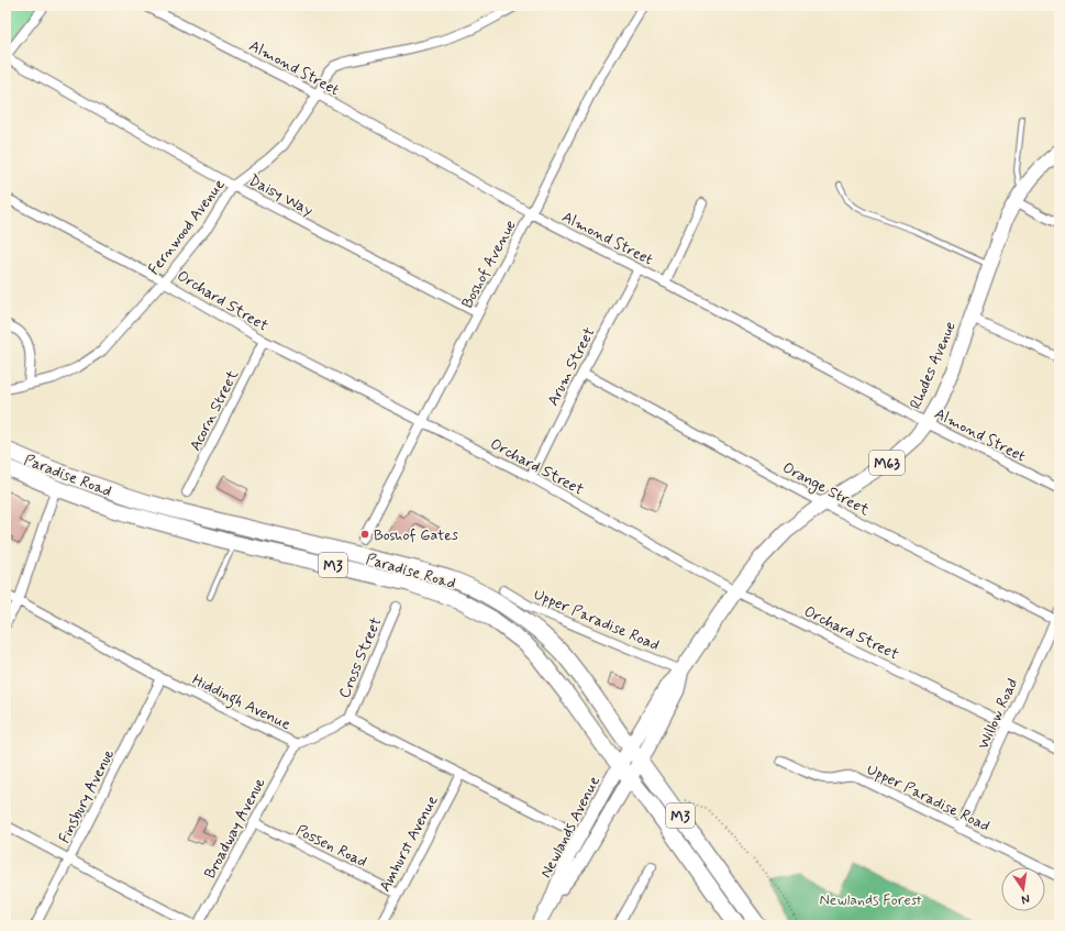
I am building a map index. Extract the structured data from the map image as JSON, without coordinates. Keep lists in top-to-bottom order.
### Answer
{
  "streets": {
    "highway": ["Paradise Road", "M3"],
    "main road": ["Rhodes Avenue", "M63", "Newlands Avenue"],
    "street": [
      "Almond Street",
      "Daisy Way",
      "Fernwood Avenue",
      "Boshof Avenue",
      "Orchard Street",
      "Arum Street",
      "Acorn Street",
      "Orange Street",
      "Upper Paradise Road",
      "Cross Street",
      "Hiddingh Avenue",
      "Willow Road",
      "Finsbury Avenue",
      "Broadway Avenue",
      "Amhurst Avenue",
      "Possen Road"
    ]
  },
  "crossings": [
    ["Almond Street", "Fernwood Avenue"],
    ["Almond Street", "Boshof Avenue"],
    ["Almond Street", "Rhodes Avenue"],
    ["Almond Street", "Arum Street"],
    ["Daisy Way", "Fernwood Avenue"],
    ["Daisy Way", "Boshof Avenue"],
    ["Fernwood Avenue", "Orchard Street"],
    ["Boshof Avenue", "Orchard Street"],
    ["Orchard Street", "Rhodes Avenue"],
    ["Orchard Street", "Arum Street"],
    ["Orchard Street", "Acorn Street"],
    ["Orchard Street", "Willow Road"],
    ["Rhodes Avenue", "Paradise Road"],
    ["Rhodes Avenue", "Orange Street"],
    ["Rhodes Avenue", "M3"],
    ["Rhodes Avenue", "Upper Paradise Road"],
    ["Rhodes Avenue", "Newlands Avenue"],
    ["Arum Street", "Orange Street"],
    ["Paradise Road", "M3"],
    ["Paradise Road", "Newlands Avenue"],
    ["Orange Street", "Willow Road"],
    ["M3", "Newlands Avenue"],
    ["Upper Paradise Road", "Willow Road"],
    ["Cross Street", "Hiddingh Avenue"],
    ["Hiddingh Avenue", "Finsbury Avenue"],
    ["Hiddingh Avenue", "Broadway Avenue"],
    ["Broadway Avenue", "Possen Road"],
    ["Amhurst Avenue", "Possen Road"]
  ],
  "parks": ["Newlands Forest"],
  "places": ["Boshof Gates"],
  "north": "bottom"
}
